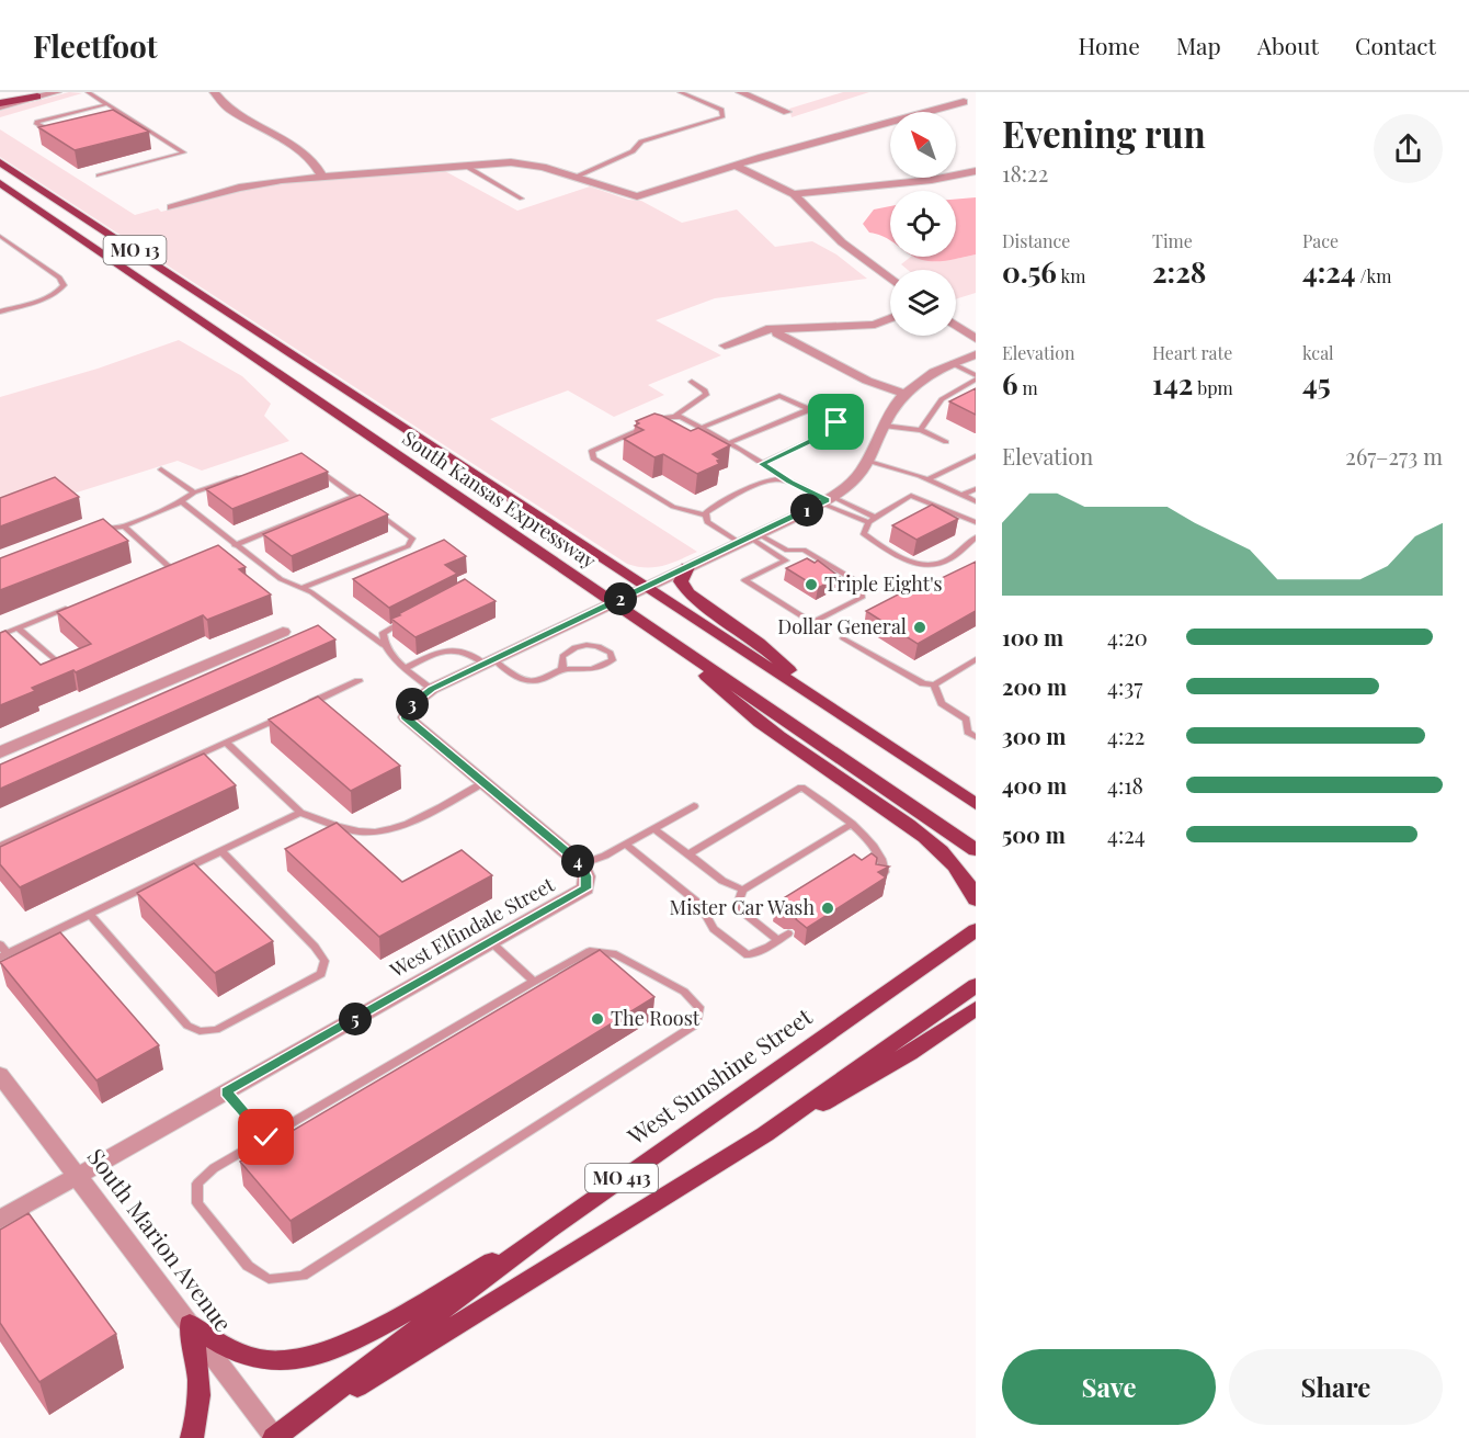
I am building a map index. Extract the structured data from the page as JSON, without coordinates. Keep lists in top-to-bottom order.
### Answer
{
  "streets": {
    "main road": [
      "MO 13",
      "South Kansas Expressway",
      "West Sunshine Street",
      "MO 413"
    ],
    "street": ["West Elfindale Street", "South Marion Avenue"]
  },
  "crossings": [
    ["West Elfindale Street", "South Marion Avenue"],
    ["West Sunshine Street", "MO 413"],
    ["West Sunshine Street", "South Marion Avenue"],
    ["MO 413", "South Marion Avenue"]
  ],
  "places": [
    "Triple Eight's",
    "Dollar General",
    "Mister Car Wash",
    "The Roost"
  ],
  "north": "top left",
  "page": {
    "header": "Fleetfoot",
    "nav": [
      "Home",
      "Map",
      "About",
      "Contact"
    ],
    "heading": ["Evening run", "18:22"],
    "stats": [
      ["Distance", "0.56 km"],
      ["Time", "2:28"],
      ["Pace", "4:24 /km"],
      ["Elevation", "6 m"],
      ["Heart rate", "142 bpm"],
      ["kcal", "45"]
    ],
    "chart": ["Elevation", "267–273 m"],
    "pins": [
      "1",
      "2",
      "3",
      "4",
      "5"
    ],
    "list": [
      {
        "name": "100 m",
        "note": "4:20"
      },
      {
        "name": "200 m",
        "note": "4:37"
      },
      {
        "name": "300 m",
        "note": "4:22"
      },
      {
        "name": "400 m",
        "note": "4:18"
      },
      {
        "name": "500 m",
        "note": "4:24"
      }
    ],
    "buttons": ["Save", "Share"]
  }
}
